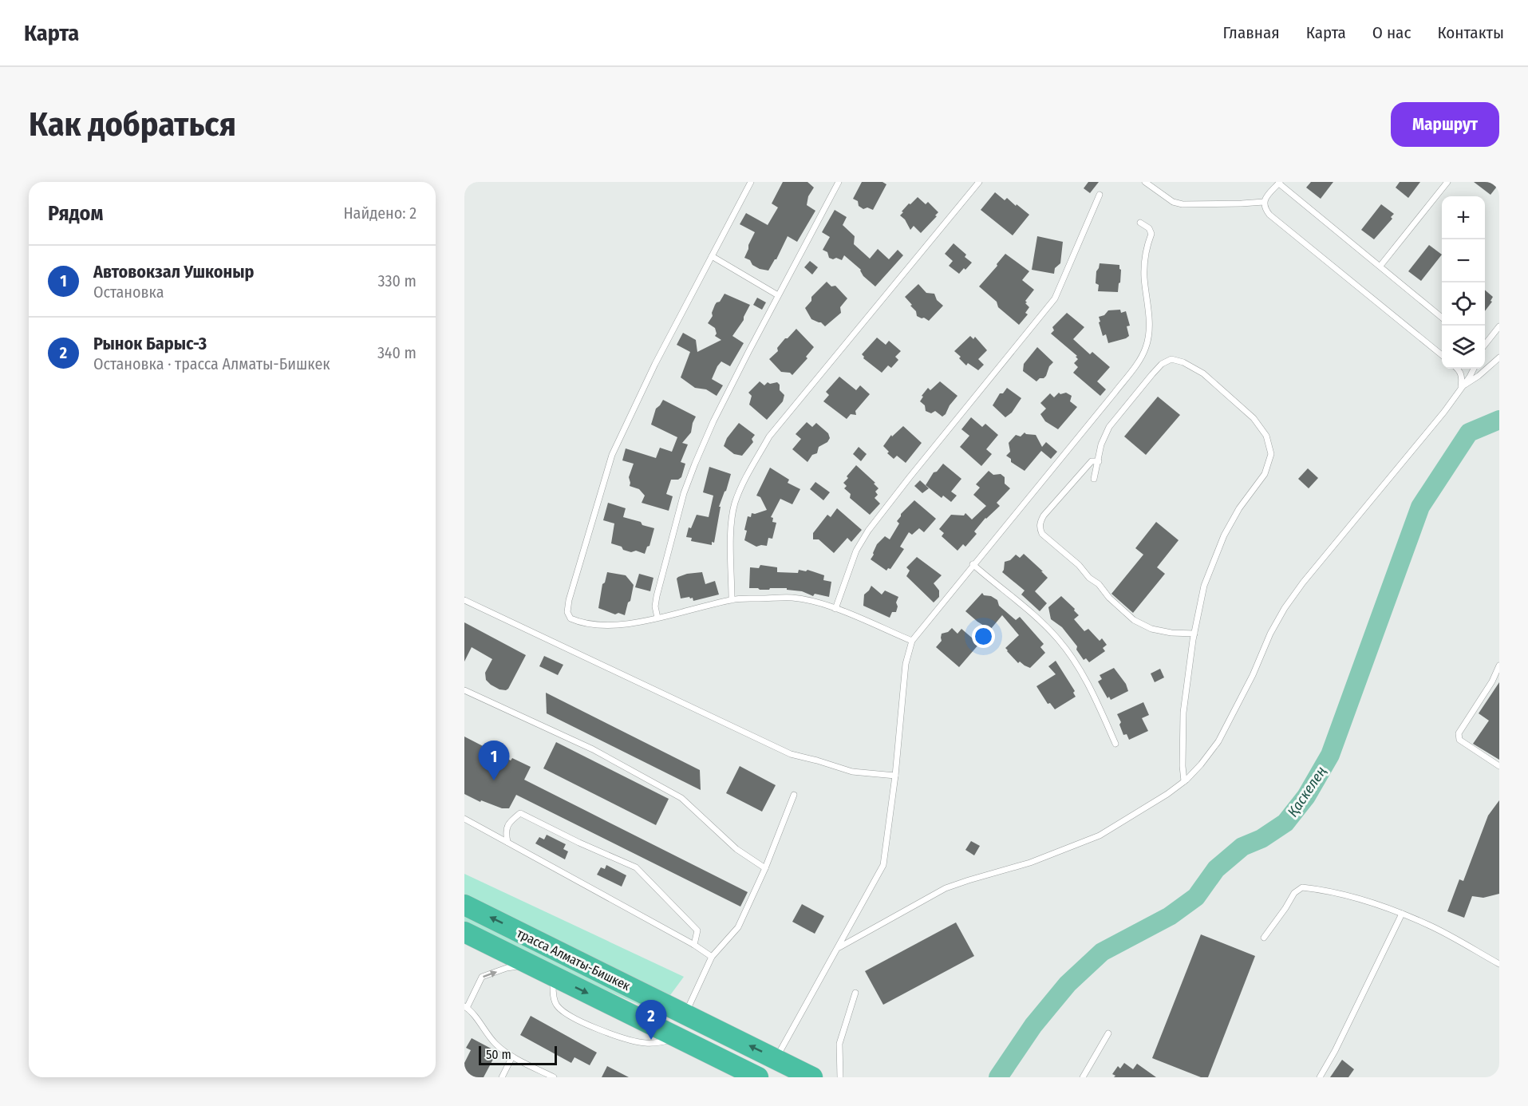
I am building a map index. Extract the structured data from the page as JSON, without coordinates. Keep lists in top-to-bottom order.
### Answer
{
  "streets": {
    "highway": ["трасса Алматы-Бишкек"]
  },
  "water": ["Қаскелең"],
  "scale_bar": "50 m",
  "page": {
    "header": "Карта",
    "nav": [
      "Главная",
      "Карта",
      "О нас",
      "Контакты"
    ],
    "buttons": "Маршрут",
    "title": "Как добраться",
    "heading": ["Рядом", "Найдено: 2"],
    "map_buttons": ["+", "−"],
    "list": [
      {
        "mark": "1",
        "name": "Автовокзал Ушконыр",
        "note": "Остановка",
        "value": "330 m"
      },
      {
        "mark": "2",
        "name": "Рынок Барыс-3",
        "note": "Остановка · трасса Алматы-Бишкек",
        "value": "340 m"
      }
    ],
    "pins": ["1", "2"],
    "scale": "50 m"
  }
}
